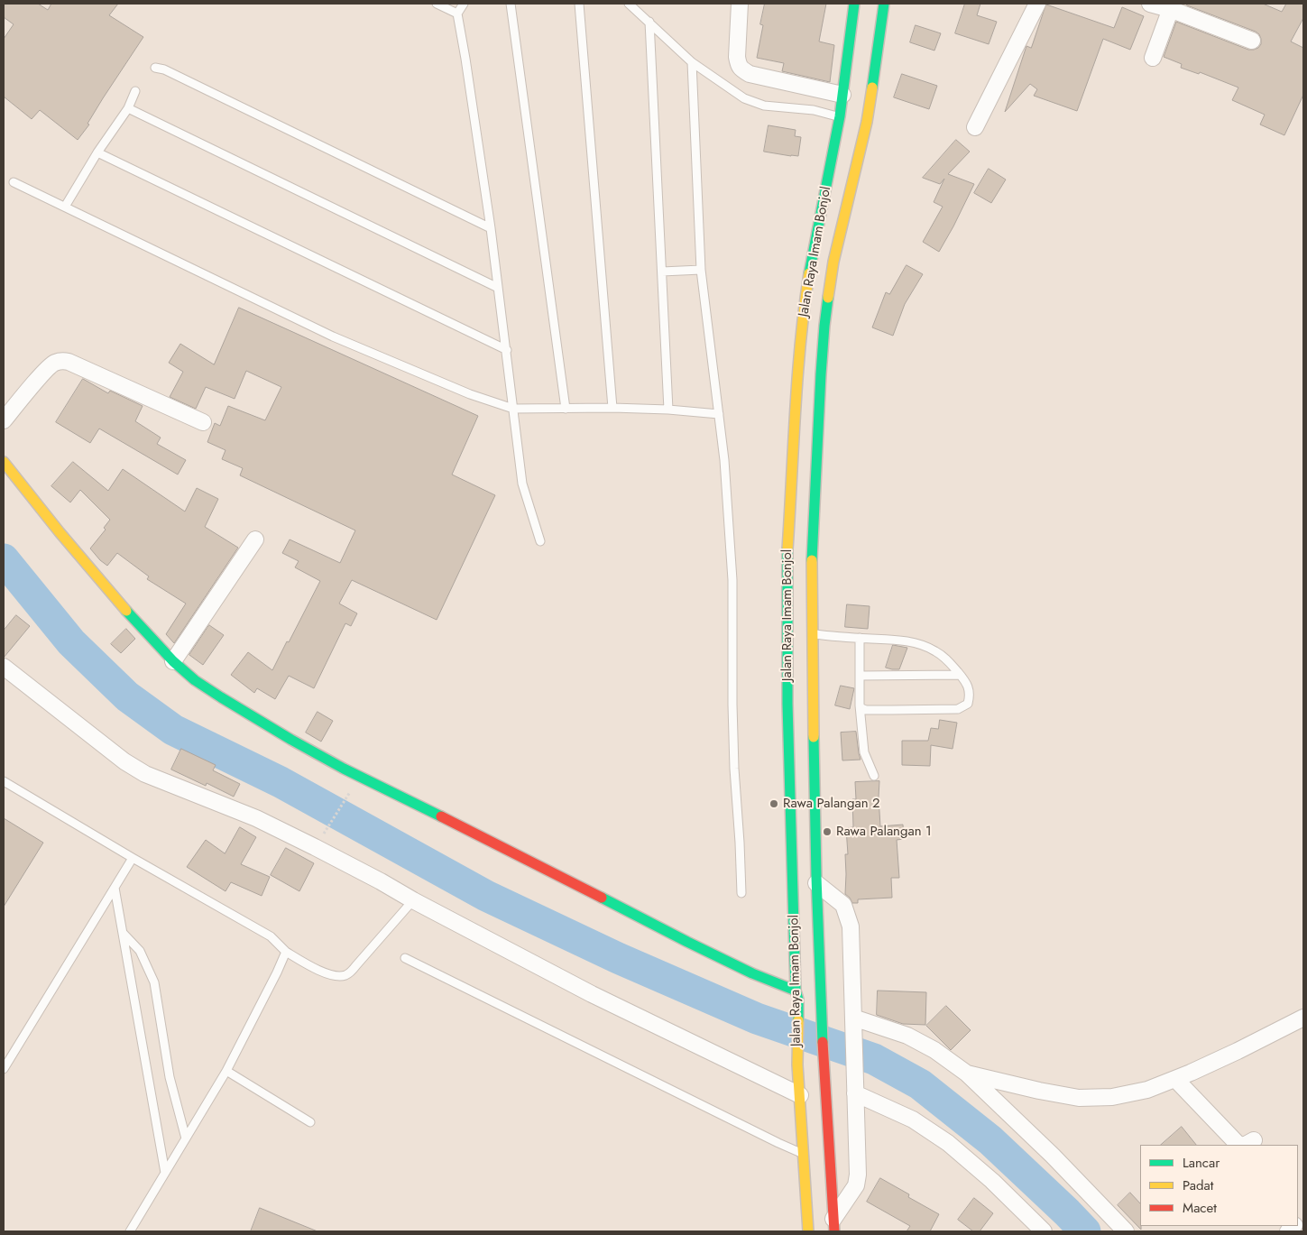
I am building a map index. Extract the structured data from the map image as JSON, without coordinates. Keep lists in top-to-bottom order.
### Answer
{
  "streets": {
    "main road": ["Jalan Raya Imam Bonjol"]
  },
  "places": ["Rawa Palangan 2", "Rawa Palangan 1"],
  "legend": ["Lancar", "Padat", "Macet"]
}
